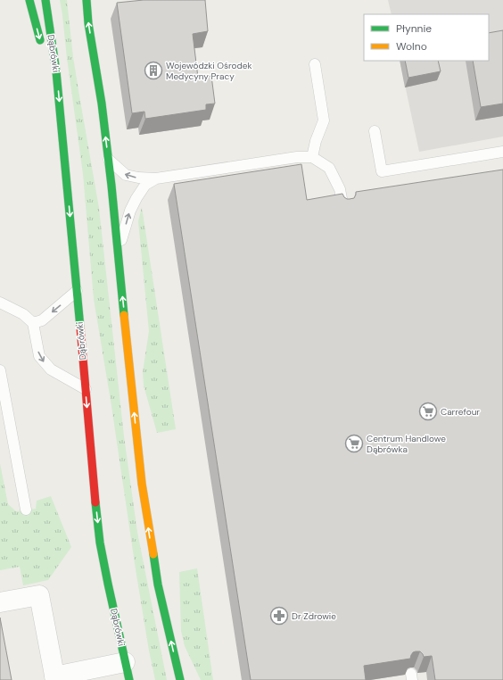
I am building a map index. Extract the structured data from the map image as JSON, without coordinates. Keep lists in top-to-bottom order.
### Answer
{
  "streets": {
    "main road": ["Dąbrówki"]
  },
  "places": {
    "building": ["Wojewódzki Ośrodek Medycyny Pracy"],
    "supermarket": ["Carrefour", "Centrum Handlowe Dąbrówka"],
    "pharmacy": ["Dr Zdrowie"]
  },
  "legend": ["Płynnie", "Wolno"]
}
